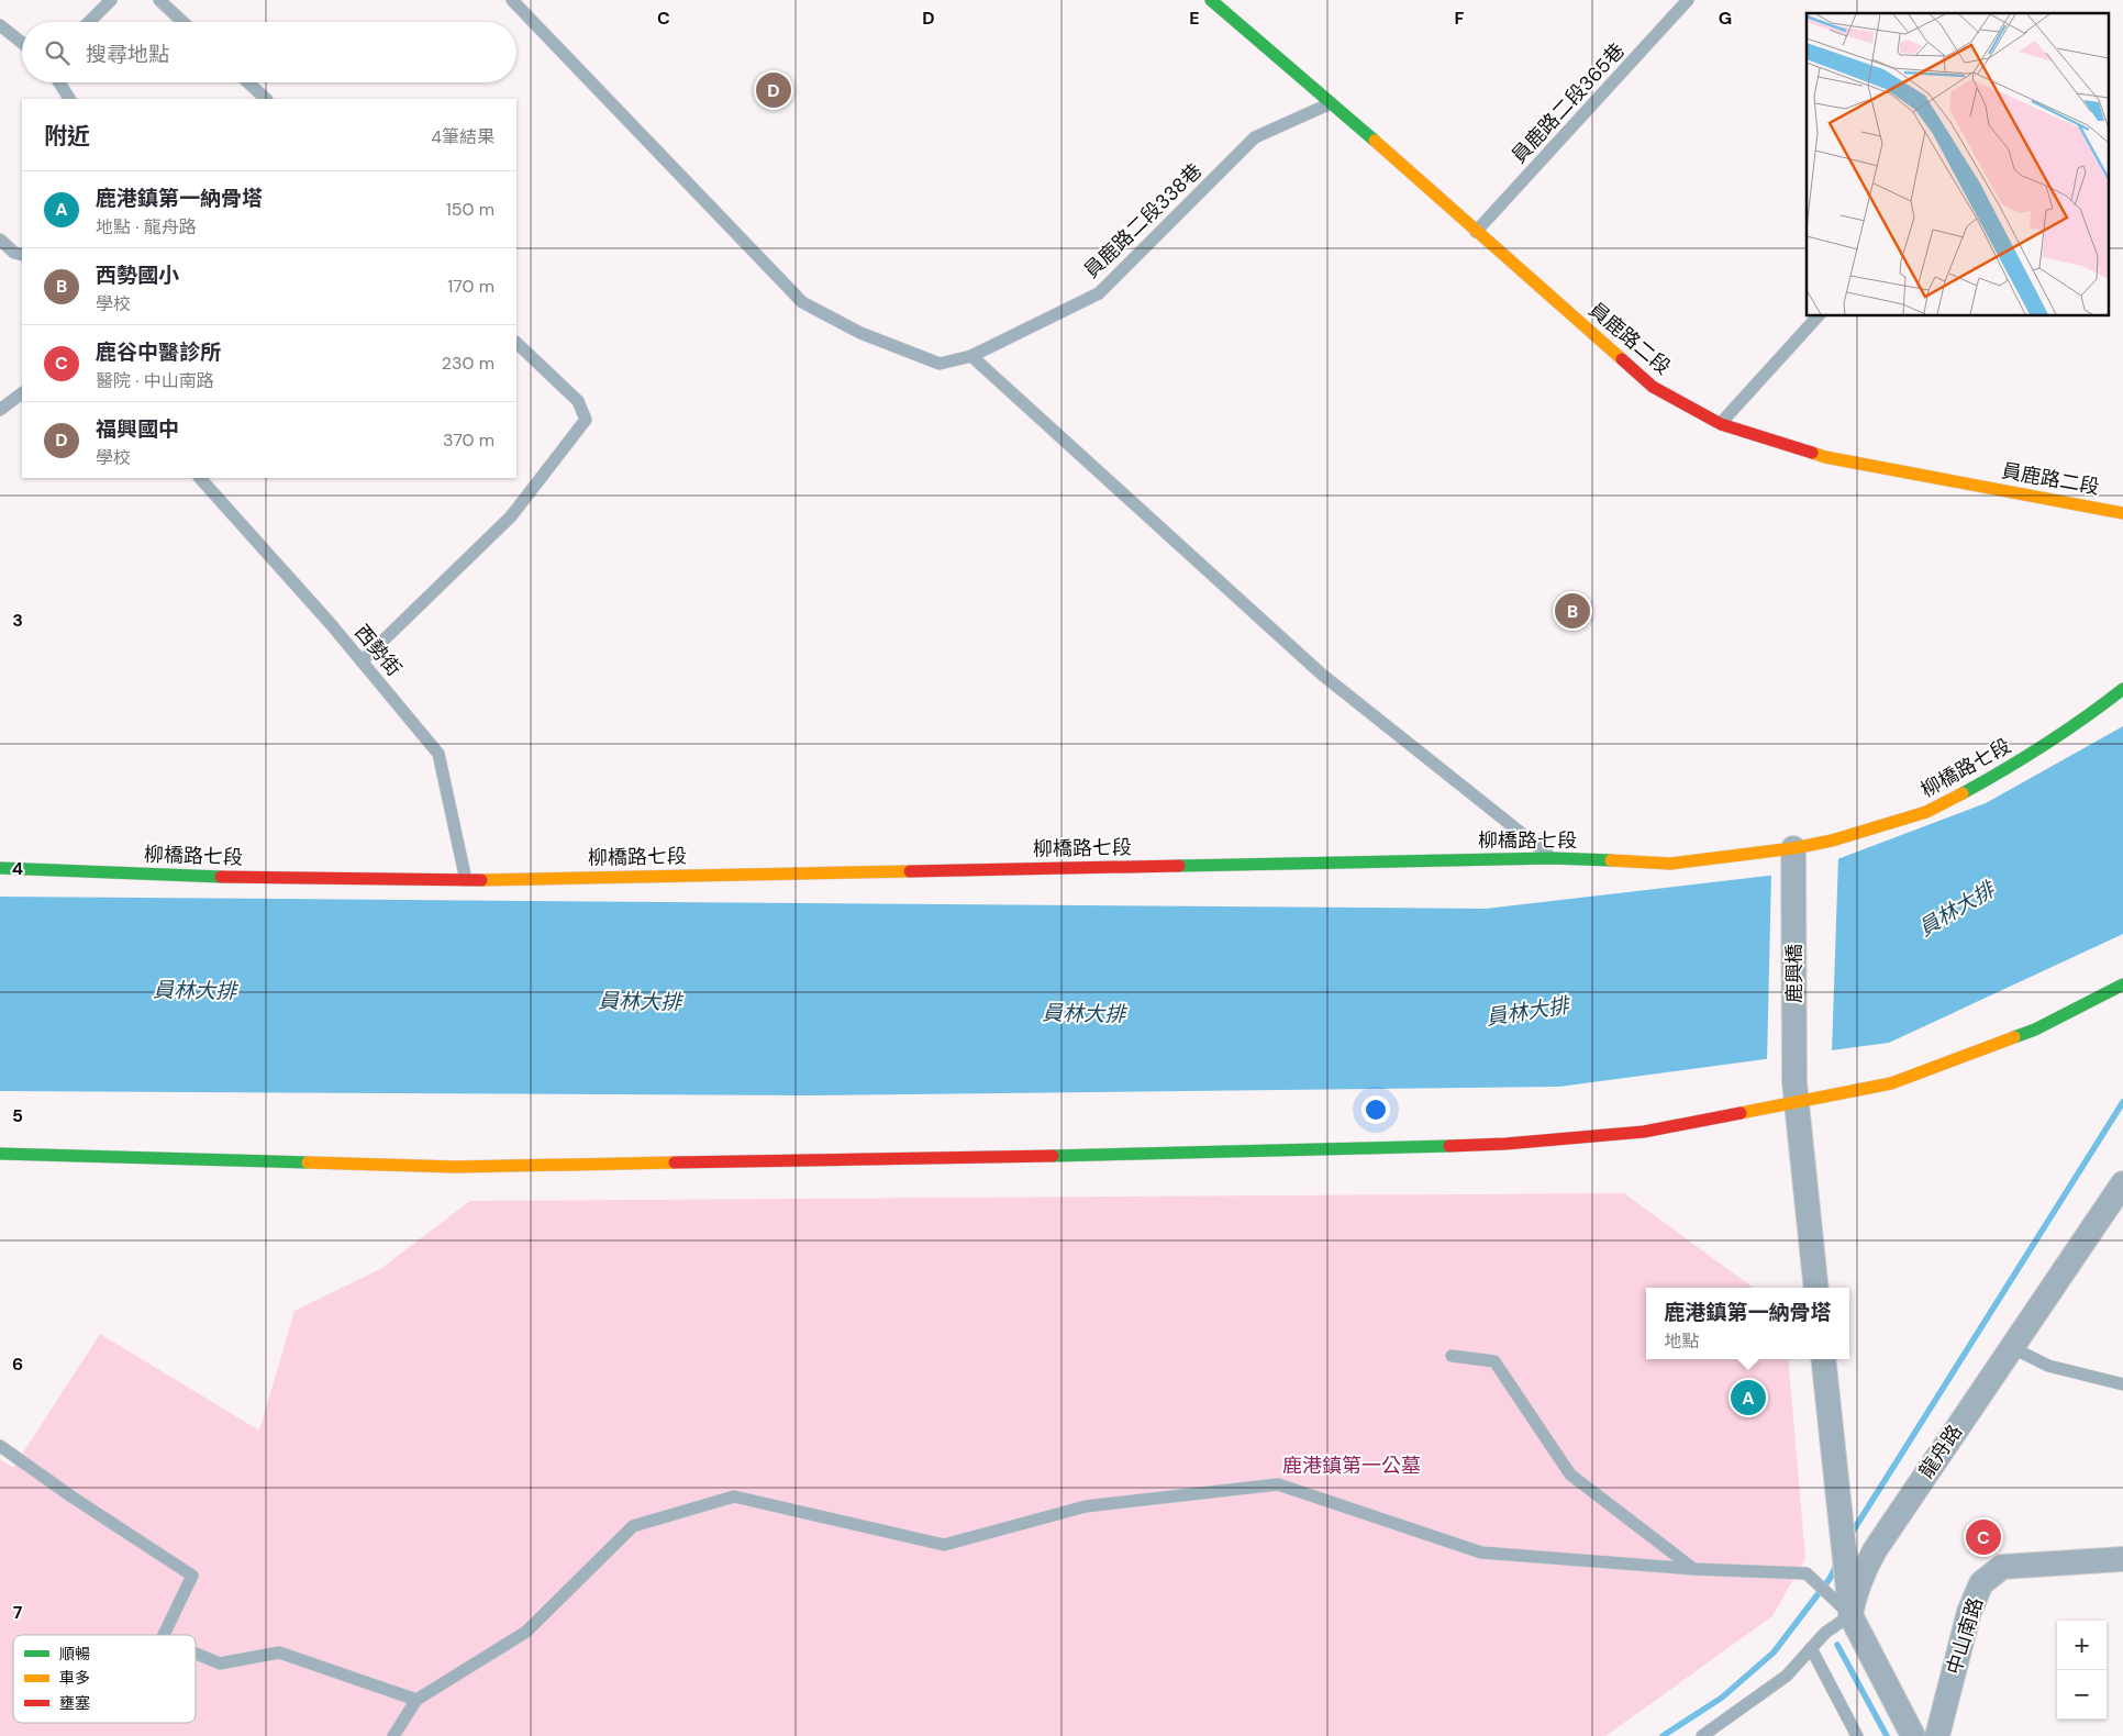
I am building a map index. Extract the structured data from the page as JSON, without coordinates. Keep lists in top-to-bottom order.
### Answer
{
  "streets": {
    "main road": ["員鹿路二段", "柳橋路七段"],
    "street": ["鹿興橋", "龍舟路", "中山南路"],
    "lane": ["員鹿路二段365巷", "員鹿路二段338巷", "西勢街"]
  },
  "crossings": [
    ["員鹿路二段365巷", "員鹿路二段"],
    ["員鹿路二段338巷", "員鹿路二段"],
    ["西勢街", "柳橋路七段"],
    ["柳橋路七段", "鹿興橋"]
  ],
  "water": ["員林大排"],
  "parks": ["鹿港鎮第一公墓"],
  "legend": ["順暢", "車多", "壅塞"],
  "page": {
    "search": "搜尋地點",
    "pins": [
      "D",
      "B",
      "A",
      "C"
    ],
    "heading": ["附近", "4筆結果"],
    "list": [
      {
        "mark": "A",
        "name": "鹿港鎮第一納骨塔",
        "note": "地點 · 龍舟路",
        "value": "150 m"
      },
      {
        "mark": "B",
        "name": "西勢國小",
        "note": "學校",
        "value": "170 m"
      },
      {
        "mark": "C",
        "name": "鹿谷中醫診所",
        "note": "醫院 · 中山南路",
        "value": "230 m"
      },
      {
        "mark": "D",
        "name": "福興國中",
        "note": "學校",
        "value": "370 m"
      }
    ],
    "popup": ["鹿港鎮第一納骨塔", "地點"],
    "map_buttons": ["+", "−"]
  },
  "grid": {
    "columns": [
      "C",
      "D",
      "E",
      "F",
      "G"
    ],
    "rows": [
      "3",
      "4",
      "5",
      "6",
      "7"
    ]
  }
}
